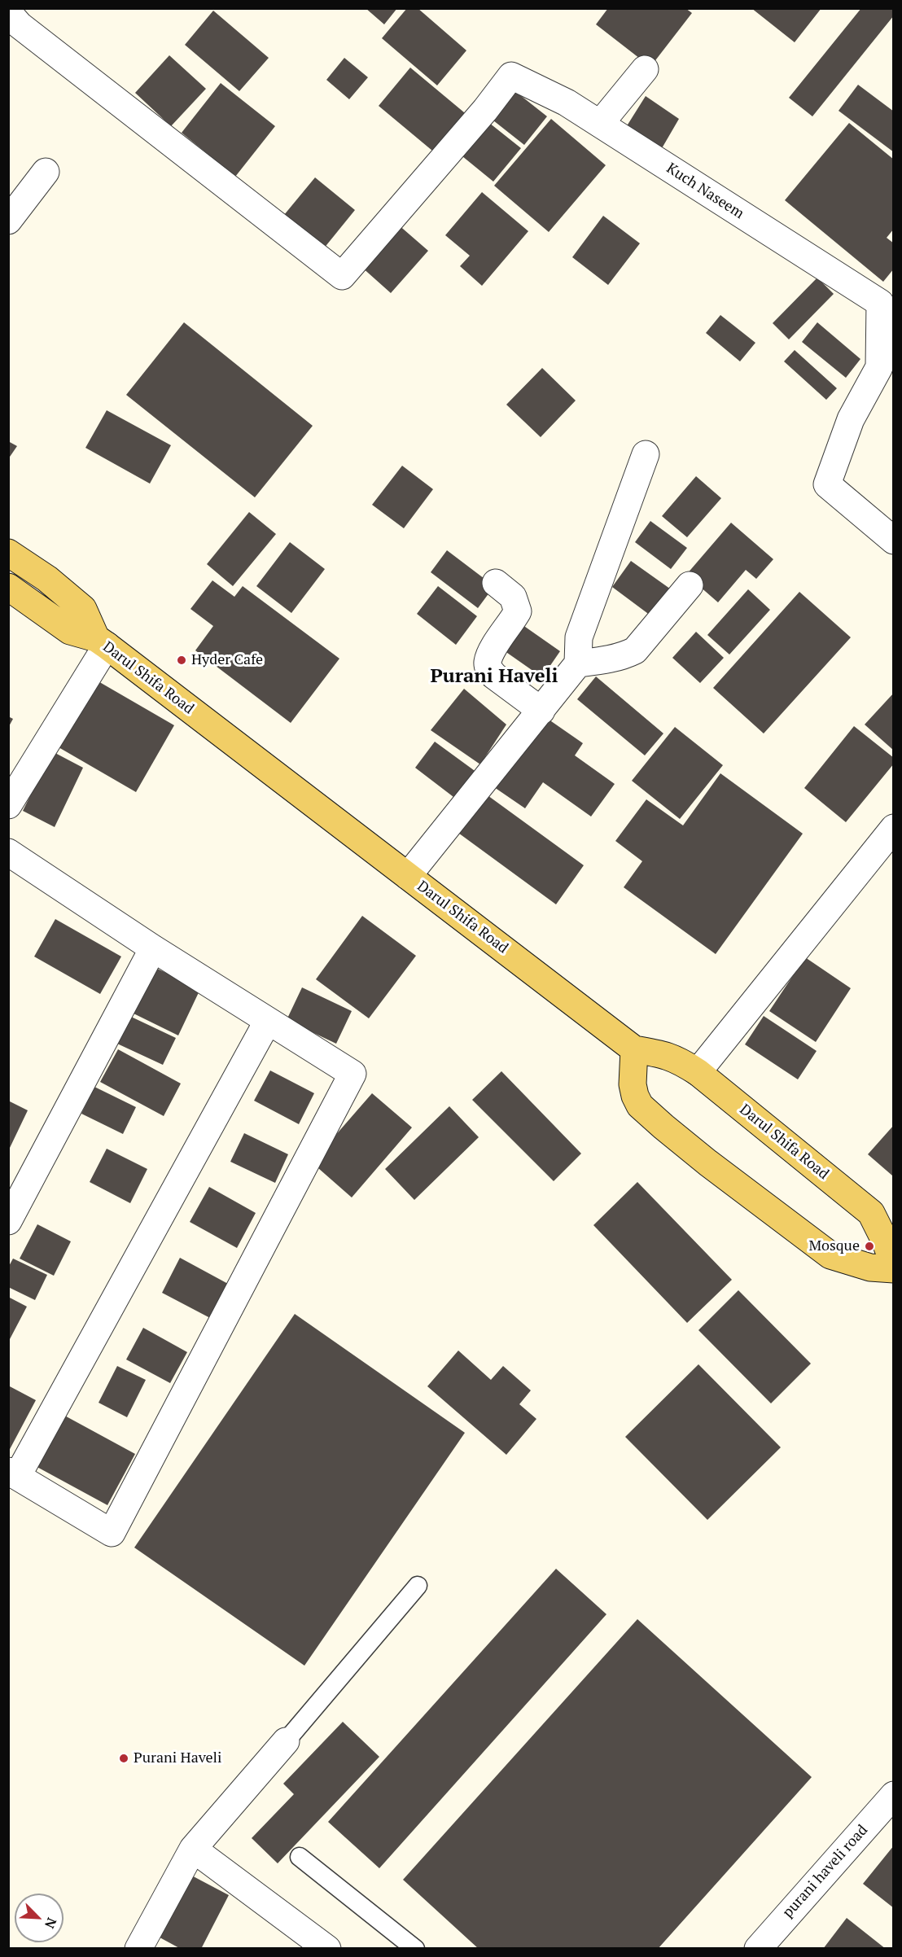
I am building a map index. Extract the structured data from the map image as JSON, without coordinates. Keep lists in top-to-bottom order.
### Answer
{
  "streets": {
    "main road": ["Darul Shifa Road"],
    "street": ["Kuch Naseem", "purani haveli road"]
  },
  "districts": ["Purani Haveli"],
  "places": ["Hyder Cafe", "Mosque", "Purani Haveli"],
  "north": "bottom right"
}
